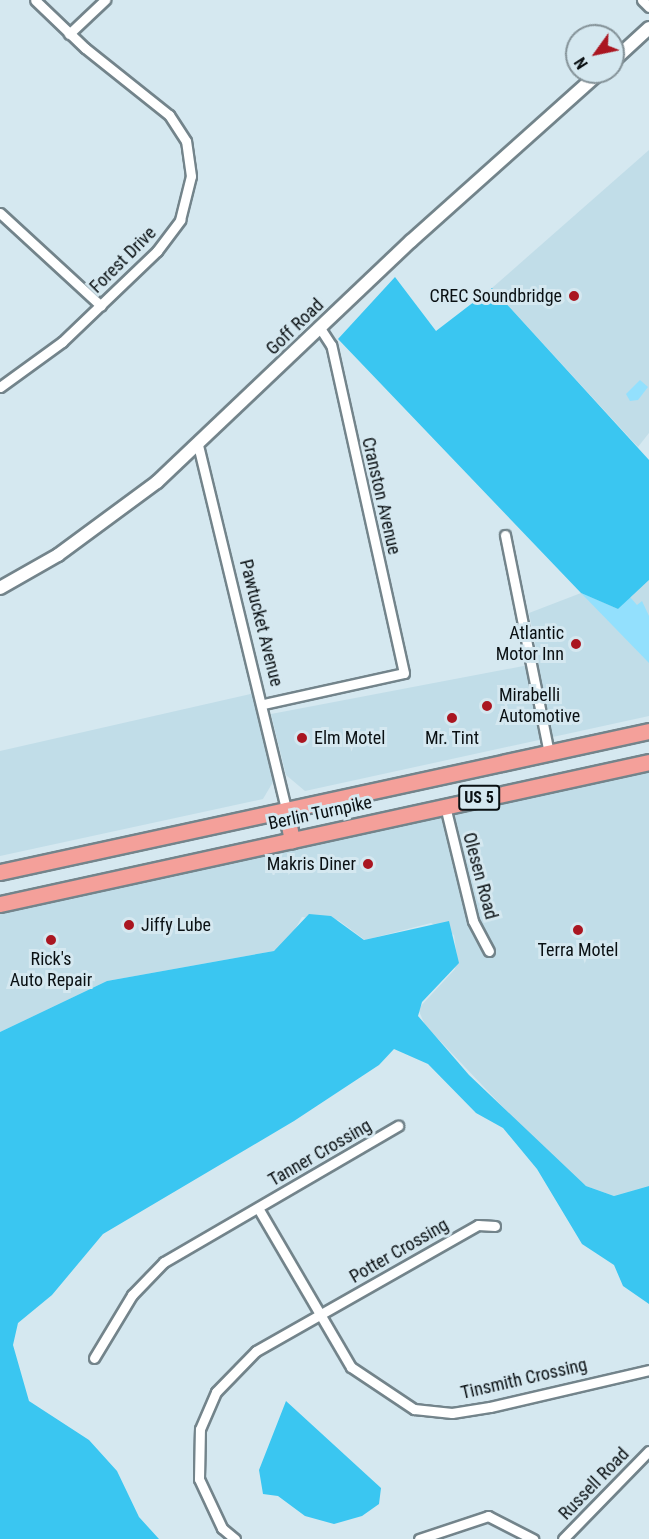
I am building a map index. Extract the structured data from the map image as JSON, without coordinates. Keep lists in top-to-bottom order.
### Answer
{
  "streets": {
    "highway": ["US 5", "Berlin Turnpike"],
    "street": [
      "Forest Drive",
      "Goff Road",
      "Cranston Avenue",
      "Pawtucket Avenue",
      "Olesen Road",
      "Tanner Crossing",
      "Potter Crossing",
      "Tinsmith Crossing",
      "Russell Road"
    ]
  },
  "crossings": [
    ["Goff Road", "Cranston Avenue"],
    ["Goff Road", "Pawtucket Avenue"],
    ["Cranston Avenue", "Pawtucket Avenue"],
    ["Pawtucket Avenue", "Berlin Turnpike"],
    ["Berlin Turnpike", "Olesen Road"],
    ["Tanner Crossing", "Tinsmith Crossing"],
    ["Potter Crossing", "Tinsmith Crossing"]
  ],
  "places": [
    "CREC Soundbridge",
    "Atlantic Motor Inn",
    "Mirabelli Automotive",
    "Mr. Tint",
    "Elm Motel",
    "Makris Diner",
    "Jiffy Lube",
    "Terra Motel",
    "Rick's Auto Repair"
  ],
  "north": "bottom left"
}
